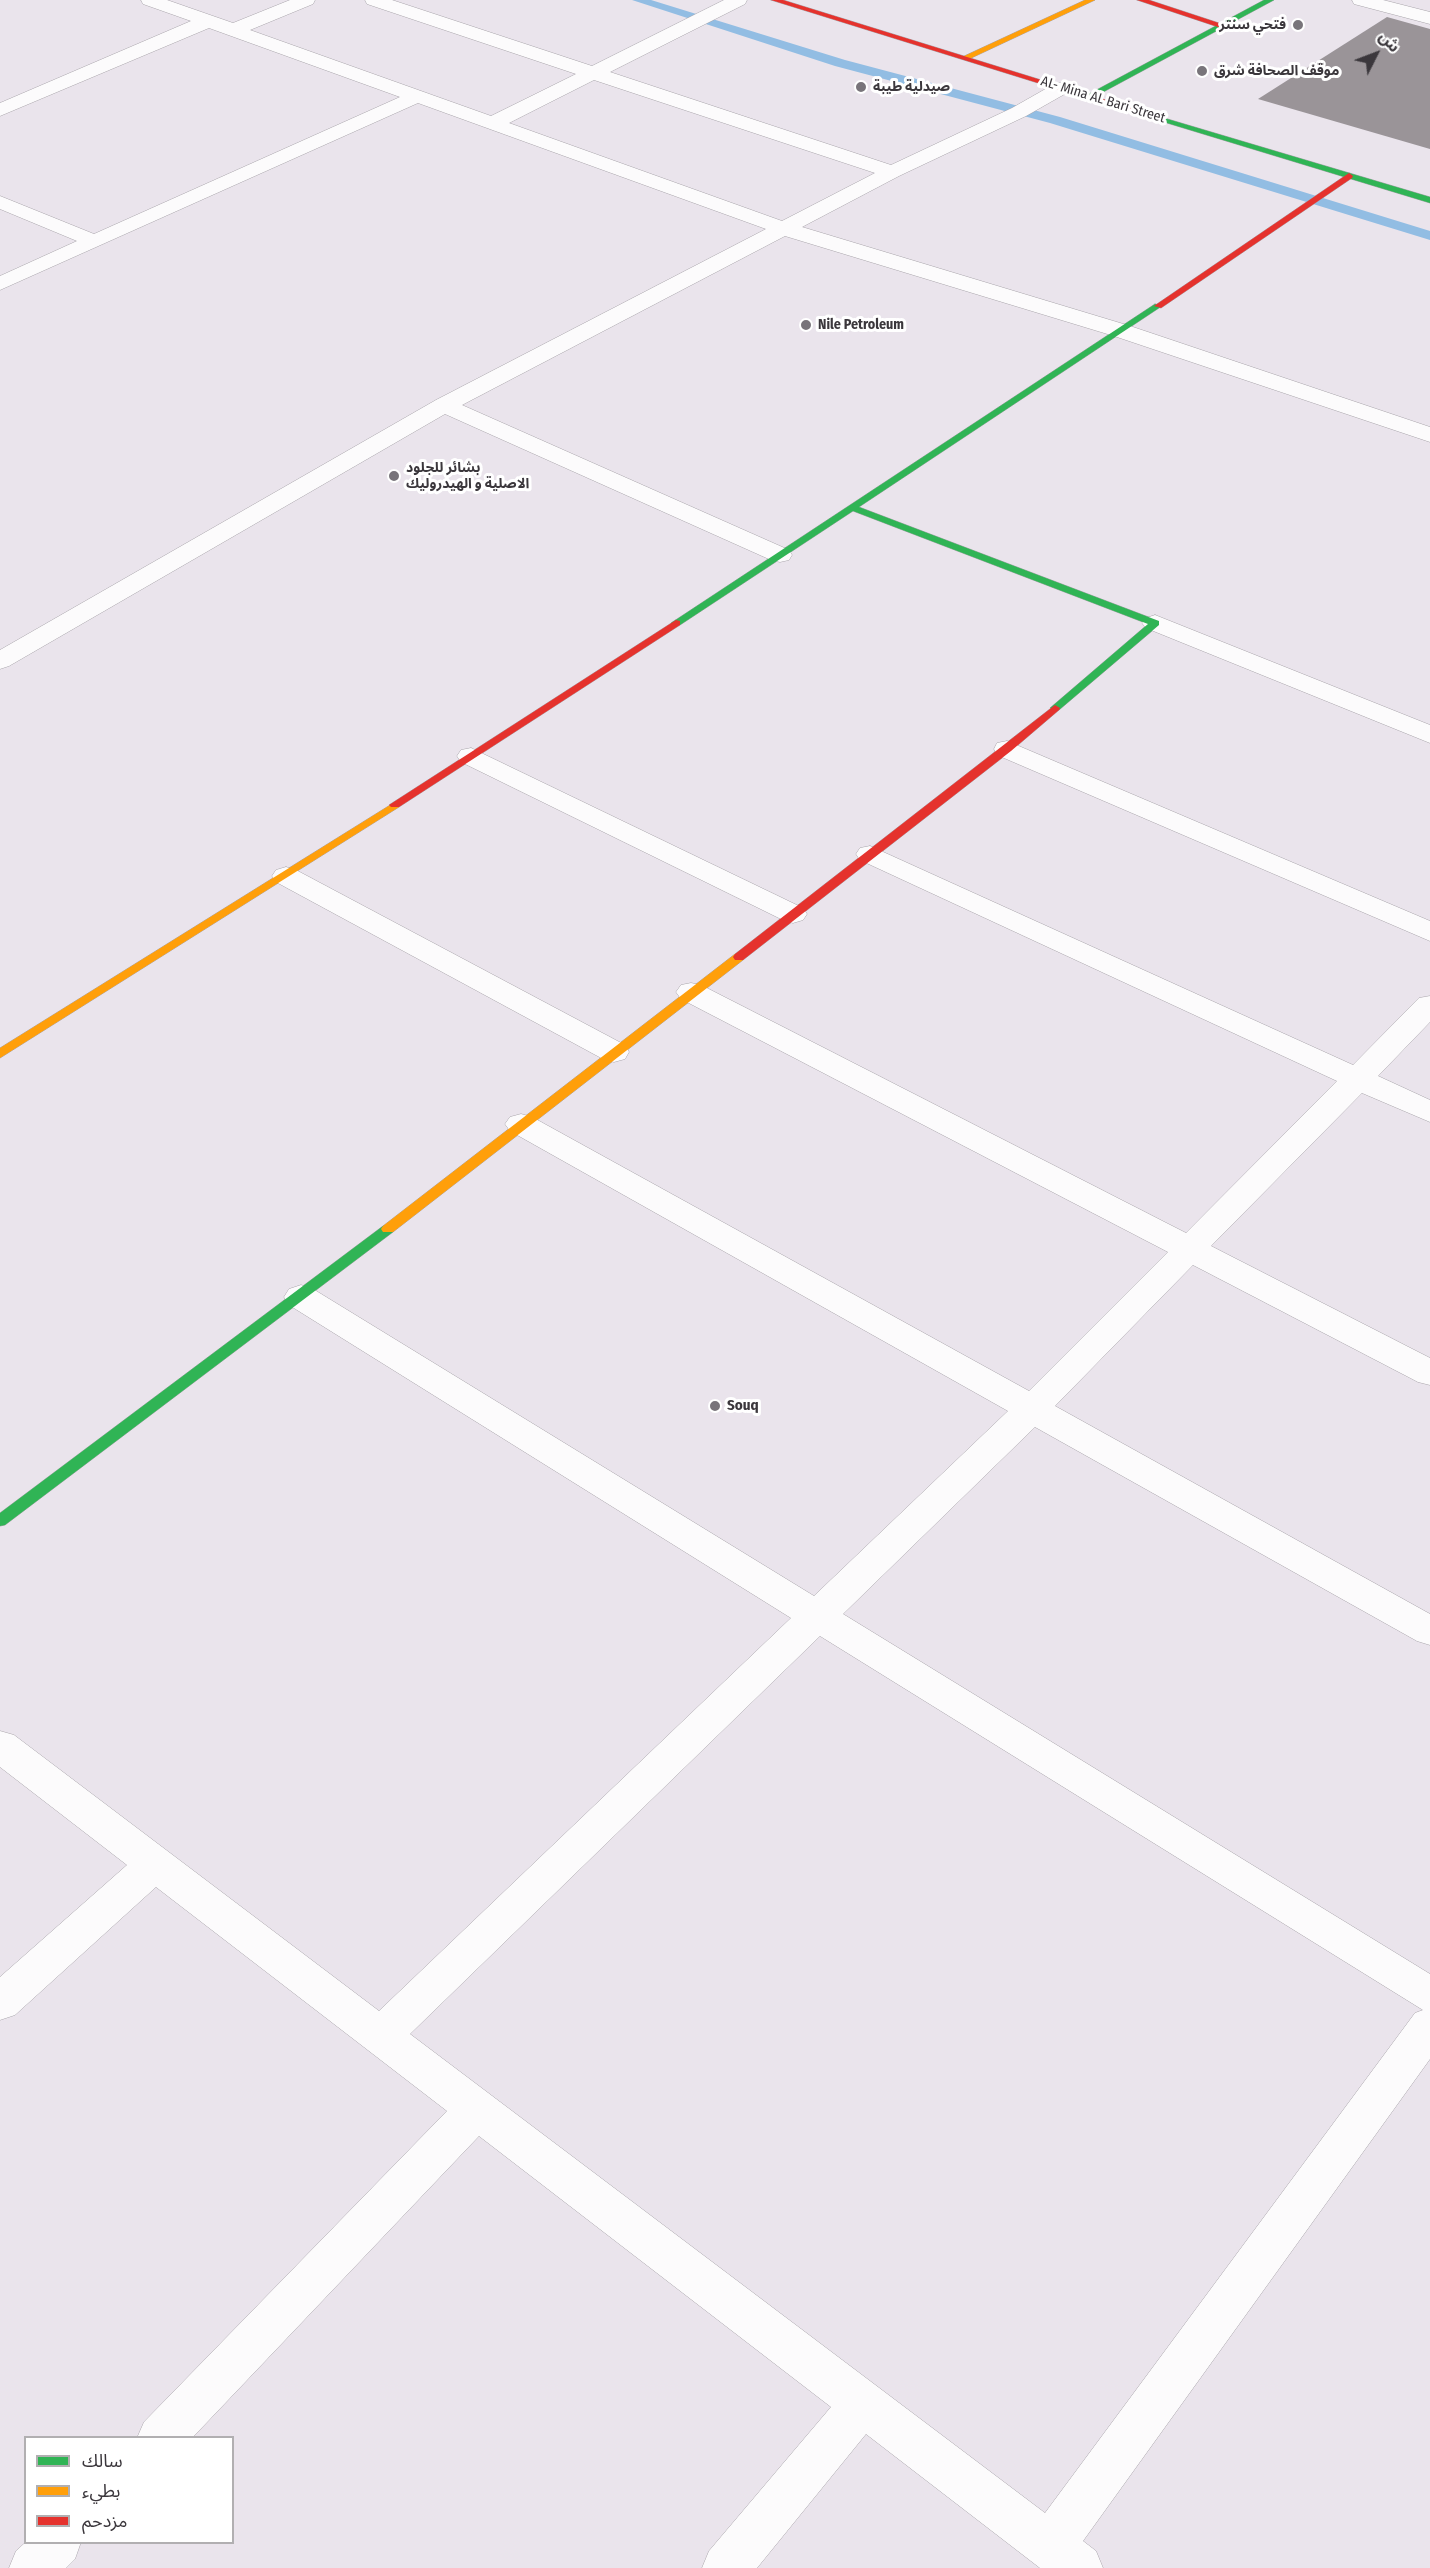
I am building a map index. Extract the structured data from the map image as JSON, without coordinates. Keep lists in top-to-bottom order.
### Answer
{
  "streets": {
    "main road": ["AL- Mina AL Bari Street"]
  },
  "places": [
    "فتحي سنتر",
    "موقف الصحافة شرق",
    "صيدلية طيبة",
    "Nile Petroleum",
    "بشائر للجلود الاصلية و الهيدروليك",
    "Souq"
  ],
  "legend": ["سالك", "بطيء", "مزدحم"],
  "north": "top right"
}
